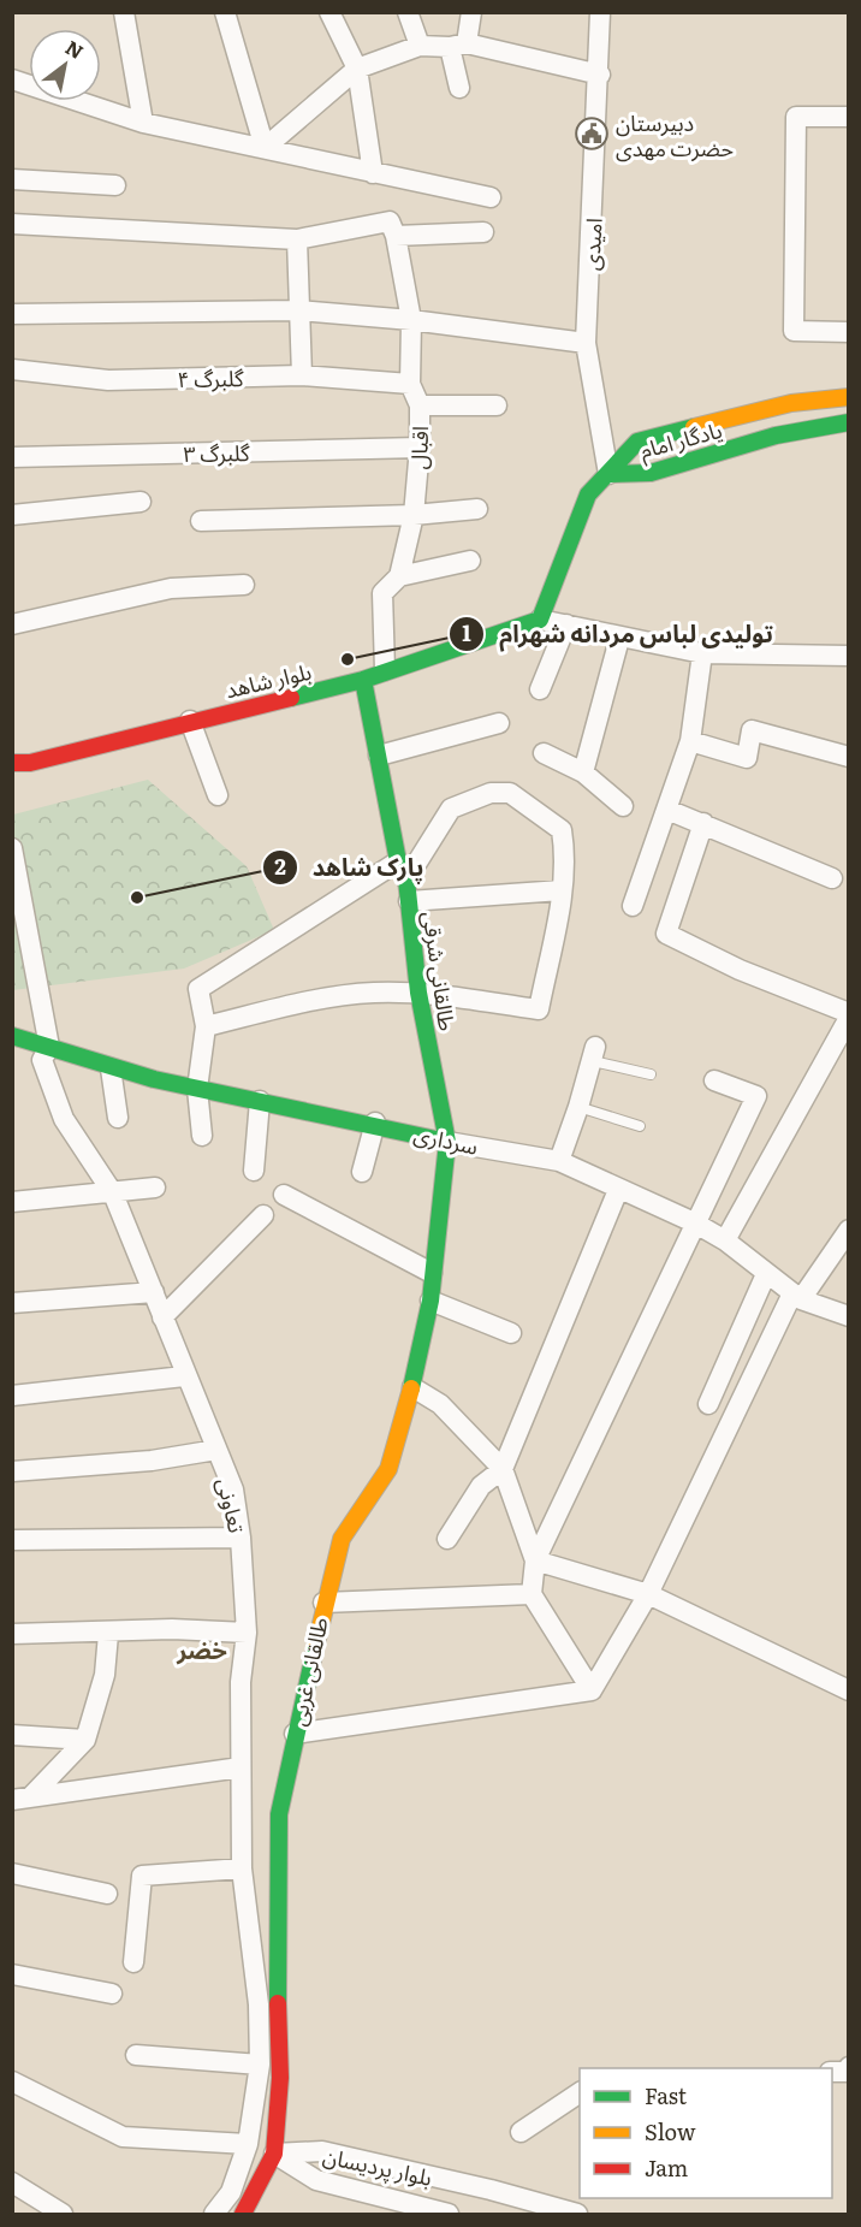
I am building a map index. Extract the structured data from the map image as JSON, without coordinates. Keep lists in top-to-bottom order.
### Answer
{
  "streets": {
    "main road": [
      "یادگار امام",
      "بلوار شاهد",
      "طالقانی شرقی",
      "سرداری",
      "طالقانی غربی"
    ],
    "street": [
      "امیدی",
      "گلبرگ ۴",
      "اقبال",
      "گلبرگ ۳",
      "تعاونی",
      "بلوار پردیسان"
    ]
  },
  "crossings": [
    ["امیدی", "یادگار امام"],
    ["گلبرگ ۴", "اقبال"],
    ["اقبال", "گلبرگ ۳"],
    ["اقبال", "بلوار شاهد"],
    ["بلوار شاهد", "طالقانی شرقی"],
    ["طالقانی شرقی", "سرداری"],
    ["طالقانی شرقی", "طالقانی غربی"],
    ["سرداری", "تعاونی"],
    ["سرداری", "طالقانی غربی"],
    ["تعاونی", "طالقانی غربی"],
    ["طالقانی غربی", "بلوار پردیسان"]
  ],
  "districts": ["خضر"],
  "places": {
    "public building": ["دبیرستان حضرت مهدی"],
    "other": ["تولیدی لباس مردانه شهرام", "پارک شاهد"]
  },
  "legend": ["Fast", "Slow", "Jam"],
  "north": "top right"
}
